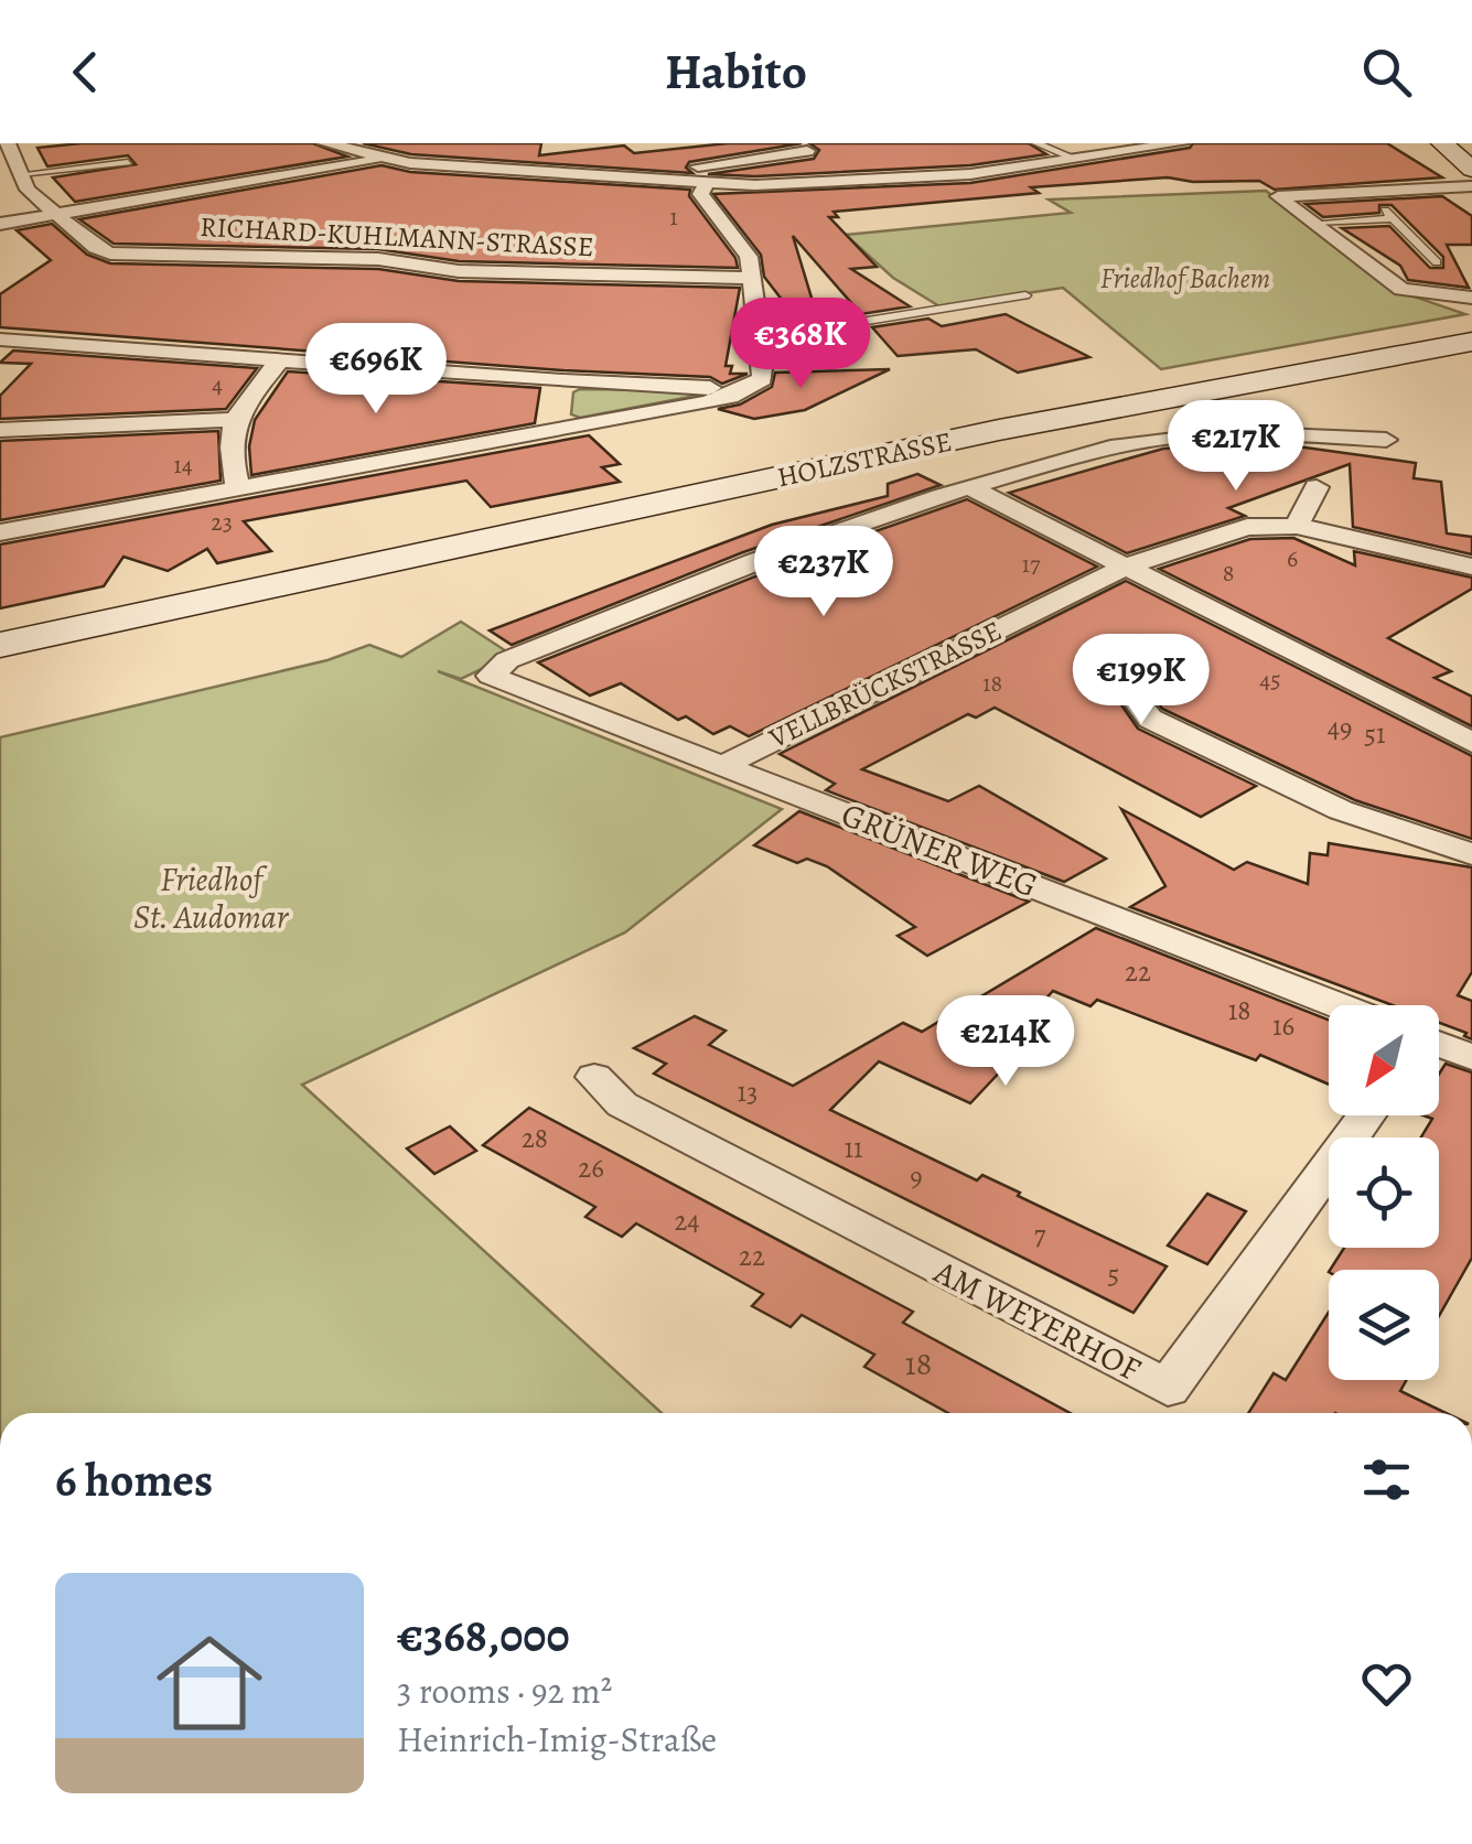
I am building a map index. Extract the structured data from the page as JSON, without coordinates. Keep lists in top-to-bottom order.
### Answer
{
  "streets": {
    "main road": ["HOLZSTRASSE"],
    "street": [
      "RICHARD-KUHLMANN-STRASSE",
      "VELLBRÜCKSTRASSE",
      "GRÜNER WEG",
      "AM WEYERHOF"
    ]
  },
  "crossings": [
    ["VELLBRÜCKSTRASSE", "GRÜNER WEG"]
  ],
  "parks": ["Friedhof Bachem", "Friedhof St. Audomar"],
  "house_numbers": [
    "1",
    "4",
    "14",
    "23",
    "6",
    "17",
    "8",
    "45",
    "18",
    "49",
    "51",
    "22",
    "18",
    "16",
    "13",
    "28",
    "11",
    "26",
    "9",
    "24",
    "7",
    "22",
    "5",
    "18"
  ],
  "north": "bottom left",
  "page": {
    "header": "Habito",
    "price": [
      "€368K",
      "€696K",
      "€217K",
      "€237K",
      "€199K",
      "€214K"
    ],
    "heading": "6 homes",
    "list": [
      {
        "name": "€368,000",
        "note": "3 rooms · 92 m² · Heinrich-Imig-Straße"
      }
    ]
  }
}
